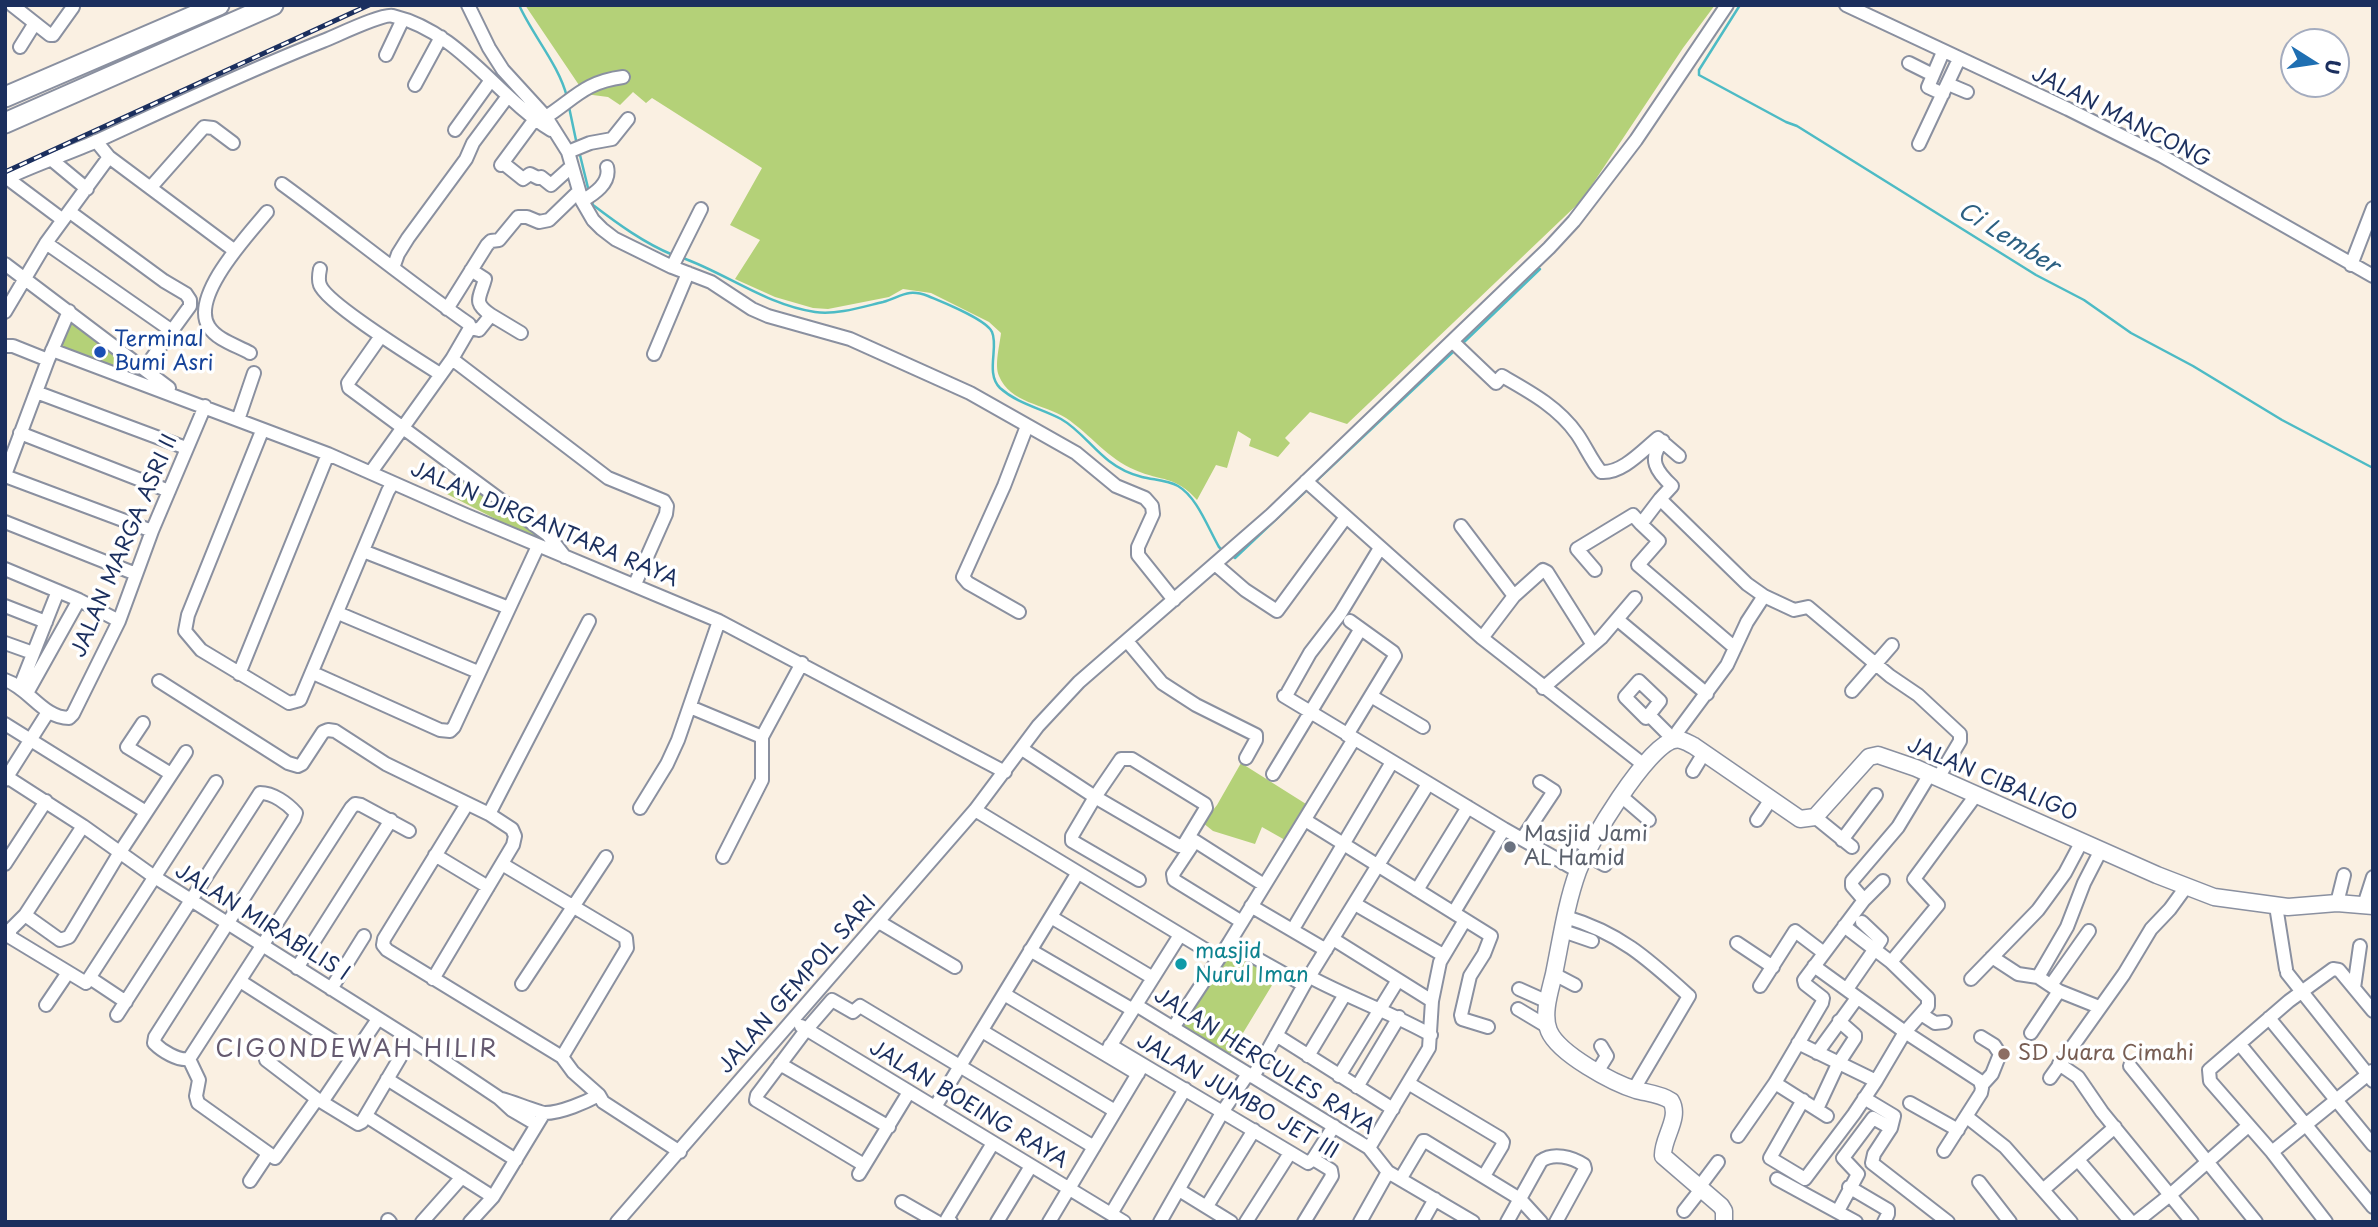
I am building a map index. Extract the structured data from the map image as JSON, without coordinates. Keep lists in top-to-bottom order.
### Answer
{
  "streets": {
    "main road": ["JALAN CIBALIGO"],
    "street": [
      "JALAN MANCONG",
      "JALAN DIRGANTARA RAYA",
      "JALAN MARGA ASRI II",
      "JALAN MIRABILIS I",
      "JALAN GEMPOL SARI",
      "JALAN HERCULES RAYA",
      "JALAN JUMBO JET III",
      "JALAN BOEING RAYA"
    ]
  },
  "crossings": [
    ["JALAN DIRGANTARA RAYA", "JALAN MARGA ASRI II"],
    ["JALAN DIRGANTARA RAYA", "JALAN GEMPOL SARI"],
    ["JALAN GEMPOL SARI", "JALAN BOEING RAYA"]
  ],
  "districts": ["CIGONDEWAH HILIR"],
  "water": ["Ci Lember"],
  "places": [
    "Terminal Bumi Asri",
    "Masjid Jami AL Hamid",
    "masjid Nurul Iman",
    "SD Juara Cimahi"
  ],
  "north": "right"
}
